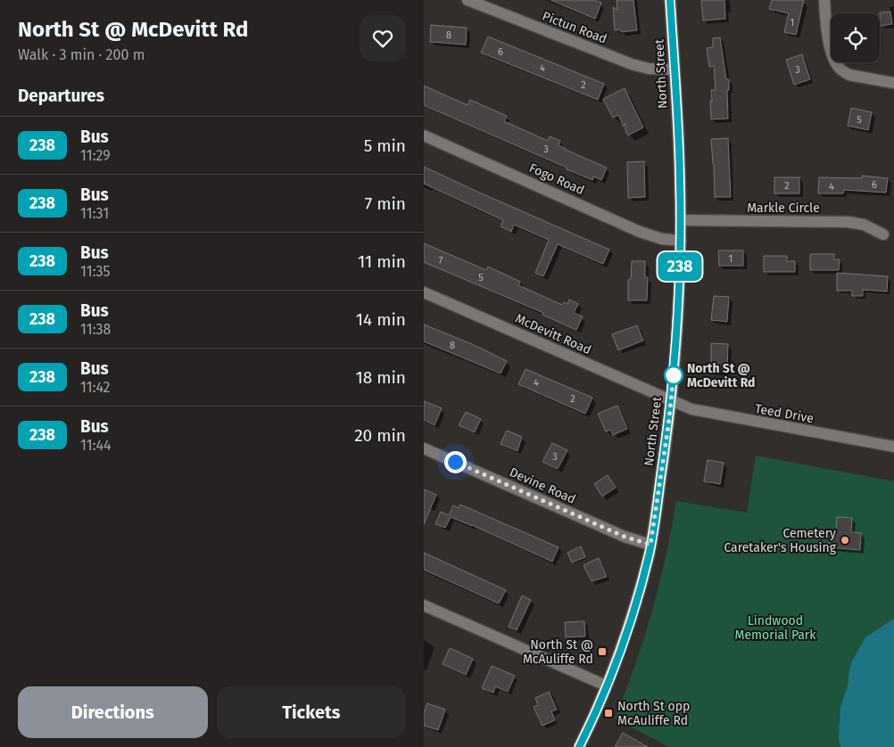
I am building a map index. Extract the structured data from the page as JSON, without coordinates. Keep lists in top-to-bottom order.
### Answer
{
  "streets": {
    "main road": ["North Street"],
    "street": [
      "Pictun Road",
      "Fogo Road",
      "Markle Circle",
      "McDevitt Road",
      "Teed Drive",
      "Devine Road"
    ]
  },
  "crossings": [
    ["Pictun Road", "North Street"],
    ["North Street", "Fogo Road"],
    ["North Street", "Markle Circle"],
    ["North Street", "McDevitt Road"],
    ["North Street", "Teed Drive"],
    ["North Street", "Devine Road"],
    ["McDevitt Road", "Teed Drive"]
  ],
  "parks": ["Lindwood Memorial Park"],
  "places": {
    "other": ["North St @ McDevitt Rd", "Cemetery Caretaker's Housing"],
    "transit": ["North St @ McAuliffe Rd", "North St opp McAuliffe Rd"]
  },
  "lines": ["bus line 238"],
  "house_numbers": [
    "1",
    "8",
    "6",
    "4",
    "3",
    "2",
    "5",
    "3",
    "6",
    "2",
    "4",
    "1",
    "7",
    "5",
    "8",
    "4",
    "2",
    "3"
  ],
  "page": {
    "heading": [
      ["North St @ McDevitt Rd", "Walk · 3 min · 200 m"],
      "Departures"
    ],
    "on_map": "238",
    "list": [
      {
        "mark": "238",
        "name": "Bus",
        "note": "11:29",
        "value": "5 min"
      },
      {
        "mark": "238",
        "name": "Bus",
        "note": "11:31",
        "value": "7 min"
      },
      {
        "mark": "238",
        "name": "Bus",
        "note": "11:35",
        "value": "11 min"
      },
      {
        "mark": "238",
        "name": "Bus",
        "note": "11:38",
        "value": "14 min"
      },
      {
        "mark": "238",
        "name": "Bus",
        "note": "11:42",
        "value": "18 min"
      },
      {
        "mark": "238",
        "name": "Bus",
        "note": "11:44",
        "value": "20 min"
      }
    ],
    "buttons": ["Directions", "Tickets"]
  }
}
